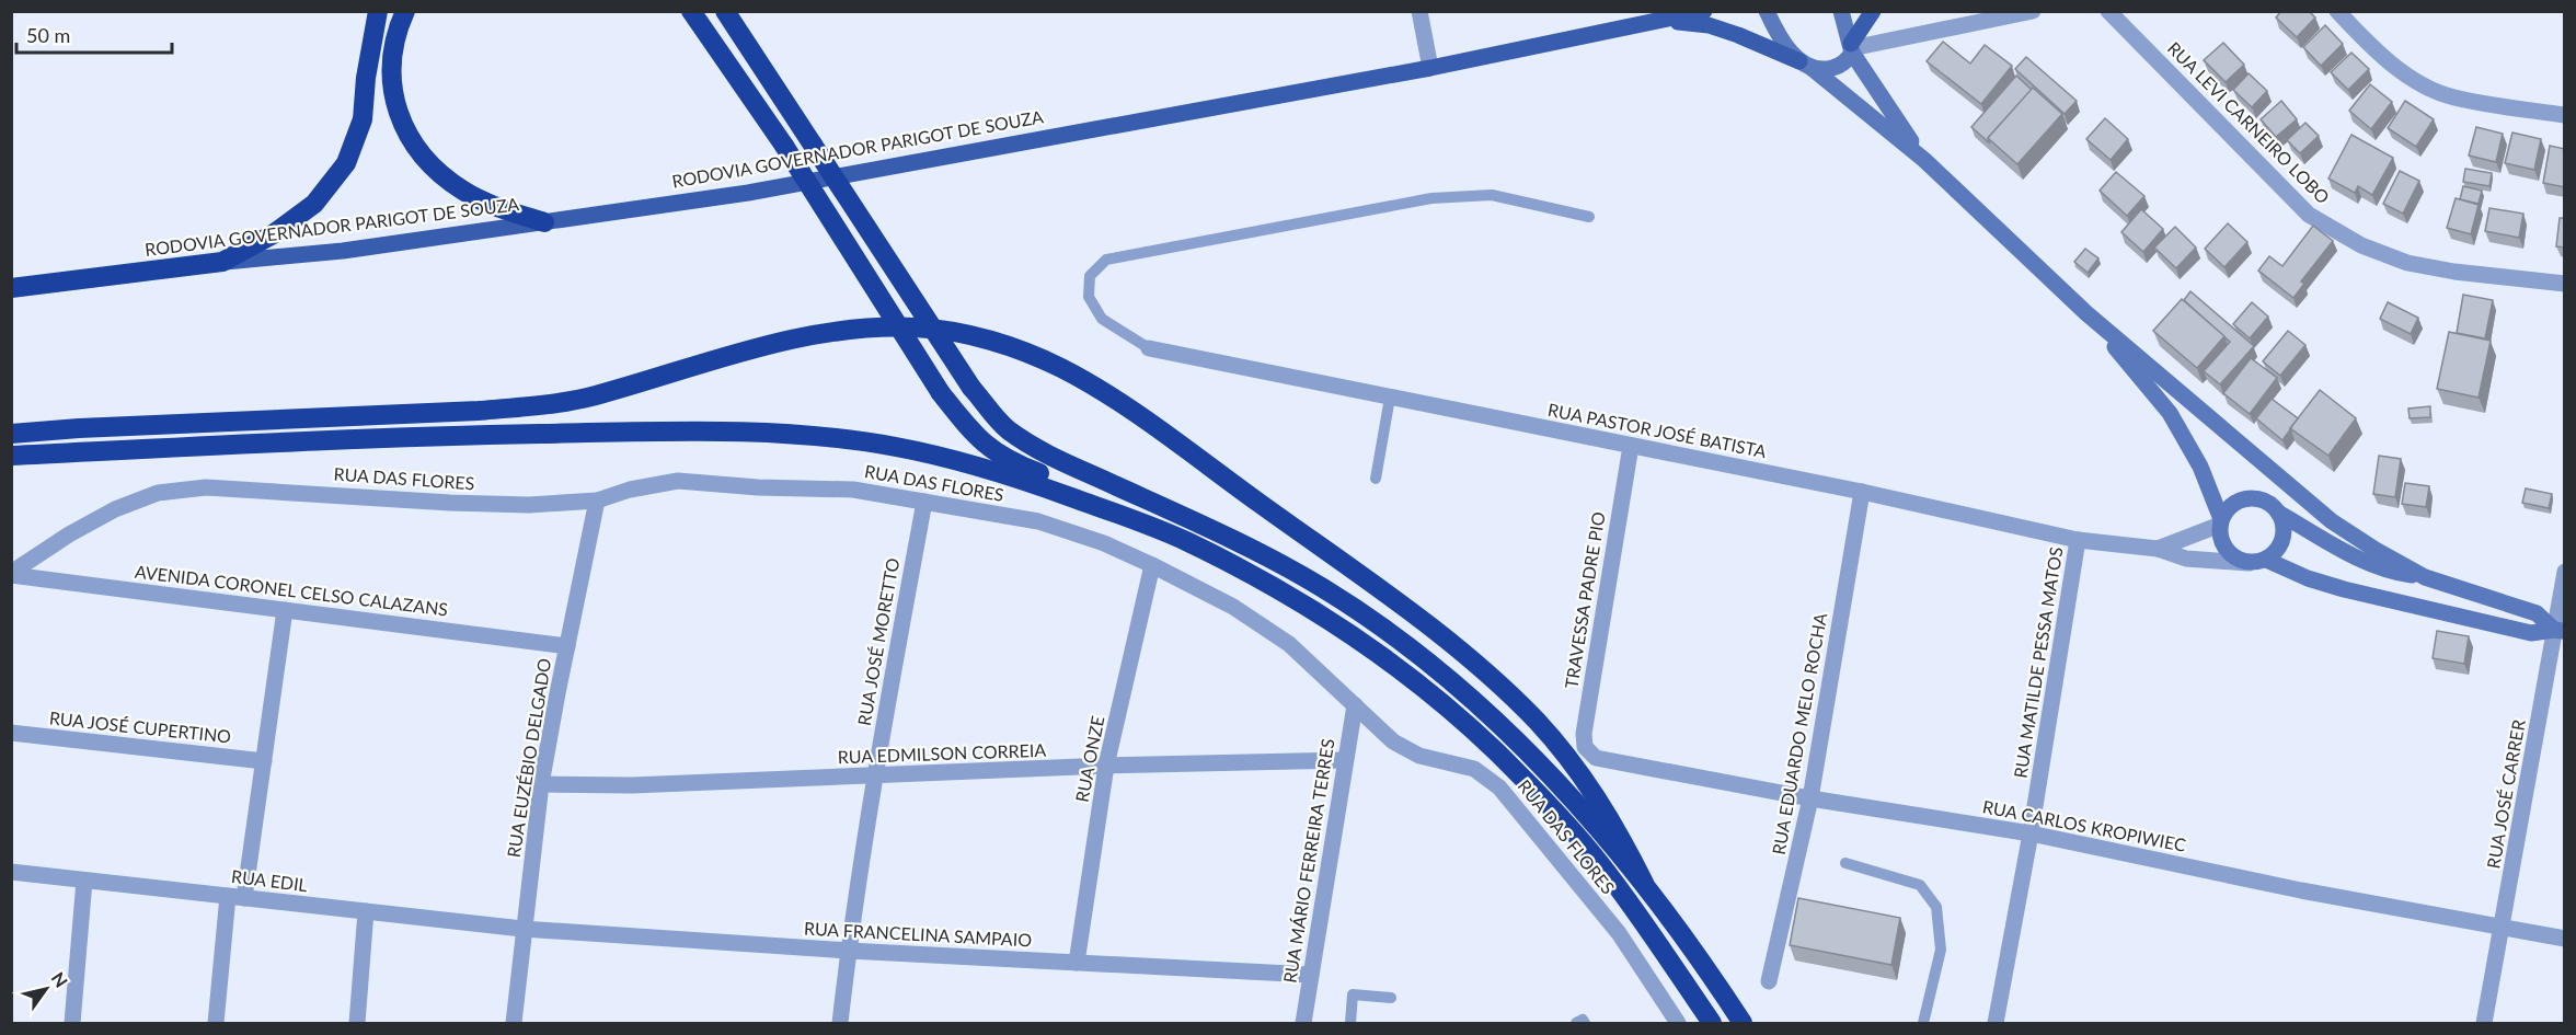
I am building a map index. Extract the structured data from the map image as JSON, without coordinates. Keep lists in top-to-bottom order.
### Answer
{
  "streets": {
    "highway": ["RODOVIA GOVERNADOR PARIGOT DE SOUZA"],
    "street": [
      "RUA LEVI CARNEIRO LOBO",
      "RUA PASTOR JOSÉ BATISTA",
      "RUA DAS FLORES",
      "AVENIDA CORONEL CELSO CALAZANS",
      "TRAVESSA PADRE PIO",
      "RUA JOSÉ MORETTO",
      "RUA MATILDE PESSA MATOS",
      "RUA JOSÉ CUPERTINO",
      "RUA EDUARDO MELO ROCHA",
      "RUA EDMILSON CORREIA",
      "RUA EUZÉBIO DELGADO",
      "RUA ONZE",
      "RUA JOSÉ CARRER",
      "RUA CARLOS KROPIWIEC",
      "RUA MÁRIO FERREIRA TERRES",
      "RUA EDIL",
      "RUA FRANCELINA SAMPAIO"
    ]
  },
  "crossings": [
    ["RUA PASTOR JOSÉ BATISTA", "TRAVESSA PADRE PIO"],
    ["RUA PASTOR JOSÉ BATISTA", "RUA MATILDE PESSA MATOS"],
    ["RUA PASTOR JOSÉ BATISTA", "RUA EDUARDO MELO ROCHA"],
    ["RUA DAS FLORES", "AVENIDA CORONEL CELSO CALAZANS"],
    ["RUA DAS FLORES", "RUA JOSÉ MORETTO"],
    ["RUA DAS FLORES", "RUA EUZÉBIO DELGADO"],
    ["RUA DAS FLORES", "RUA ONZE"],
    ["RUA DAS FLORES", "RUA MÁRIO FERREIRA TERRES"],
    ["AVENIDA CORONEL CELSO CALAZANS", "RUA EUZÉBIO DELGADO"],
    ["TRAVESSA PADRE PIO", "RUA CARLOS KROPIWIEC"],
    ["RUA JOSÉ MORETTO", "RUA EDMILSON CORREIA"],
    ["RUA JOSÉ MORETTO", "RUA FRANCELINA SAMPAIO"],
    ["RUA MATILDE PESSA MATOS", "RUA CARLOS KROPIWIEC"],
    ["RUA EDUARDO MELO ROCHA", "RUA CARLOS KROPIWIEC"],
    ["RUA EDMILSON CORREIA", "RUA EUZÉBIO DELGADO"],
    ["RUA EDMILSON CORREIA", "RUA ONZE"],
    ["RUA EDMILSON CORREIA", "RUA MÁRIO FERREIRA TERRES"],
    ["RUA EUZÉBIO DELGADO", "RUA EDIL"],
    ["RUA EUZÉBIO DELGADO", "RUA FRANCELINA SAMPAIO"],
    ["RUA ONZE", "RUA FRANCELINA SAMPAIO"],
    ["RUA JOSÉ CARRER", "RUA CARLOS KROPIWIEC"],
    ["RUA MÁRIO FERREIRA TERRES", "RUA FRANCELINA SAMPAIO"],
    ["RUA EDIL", "RUA FRANCELINA SAMPAIO"]
  ],
  "scale_bar": "50 m",
  "north": "top right"
}
